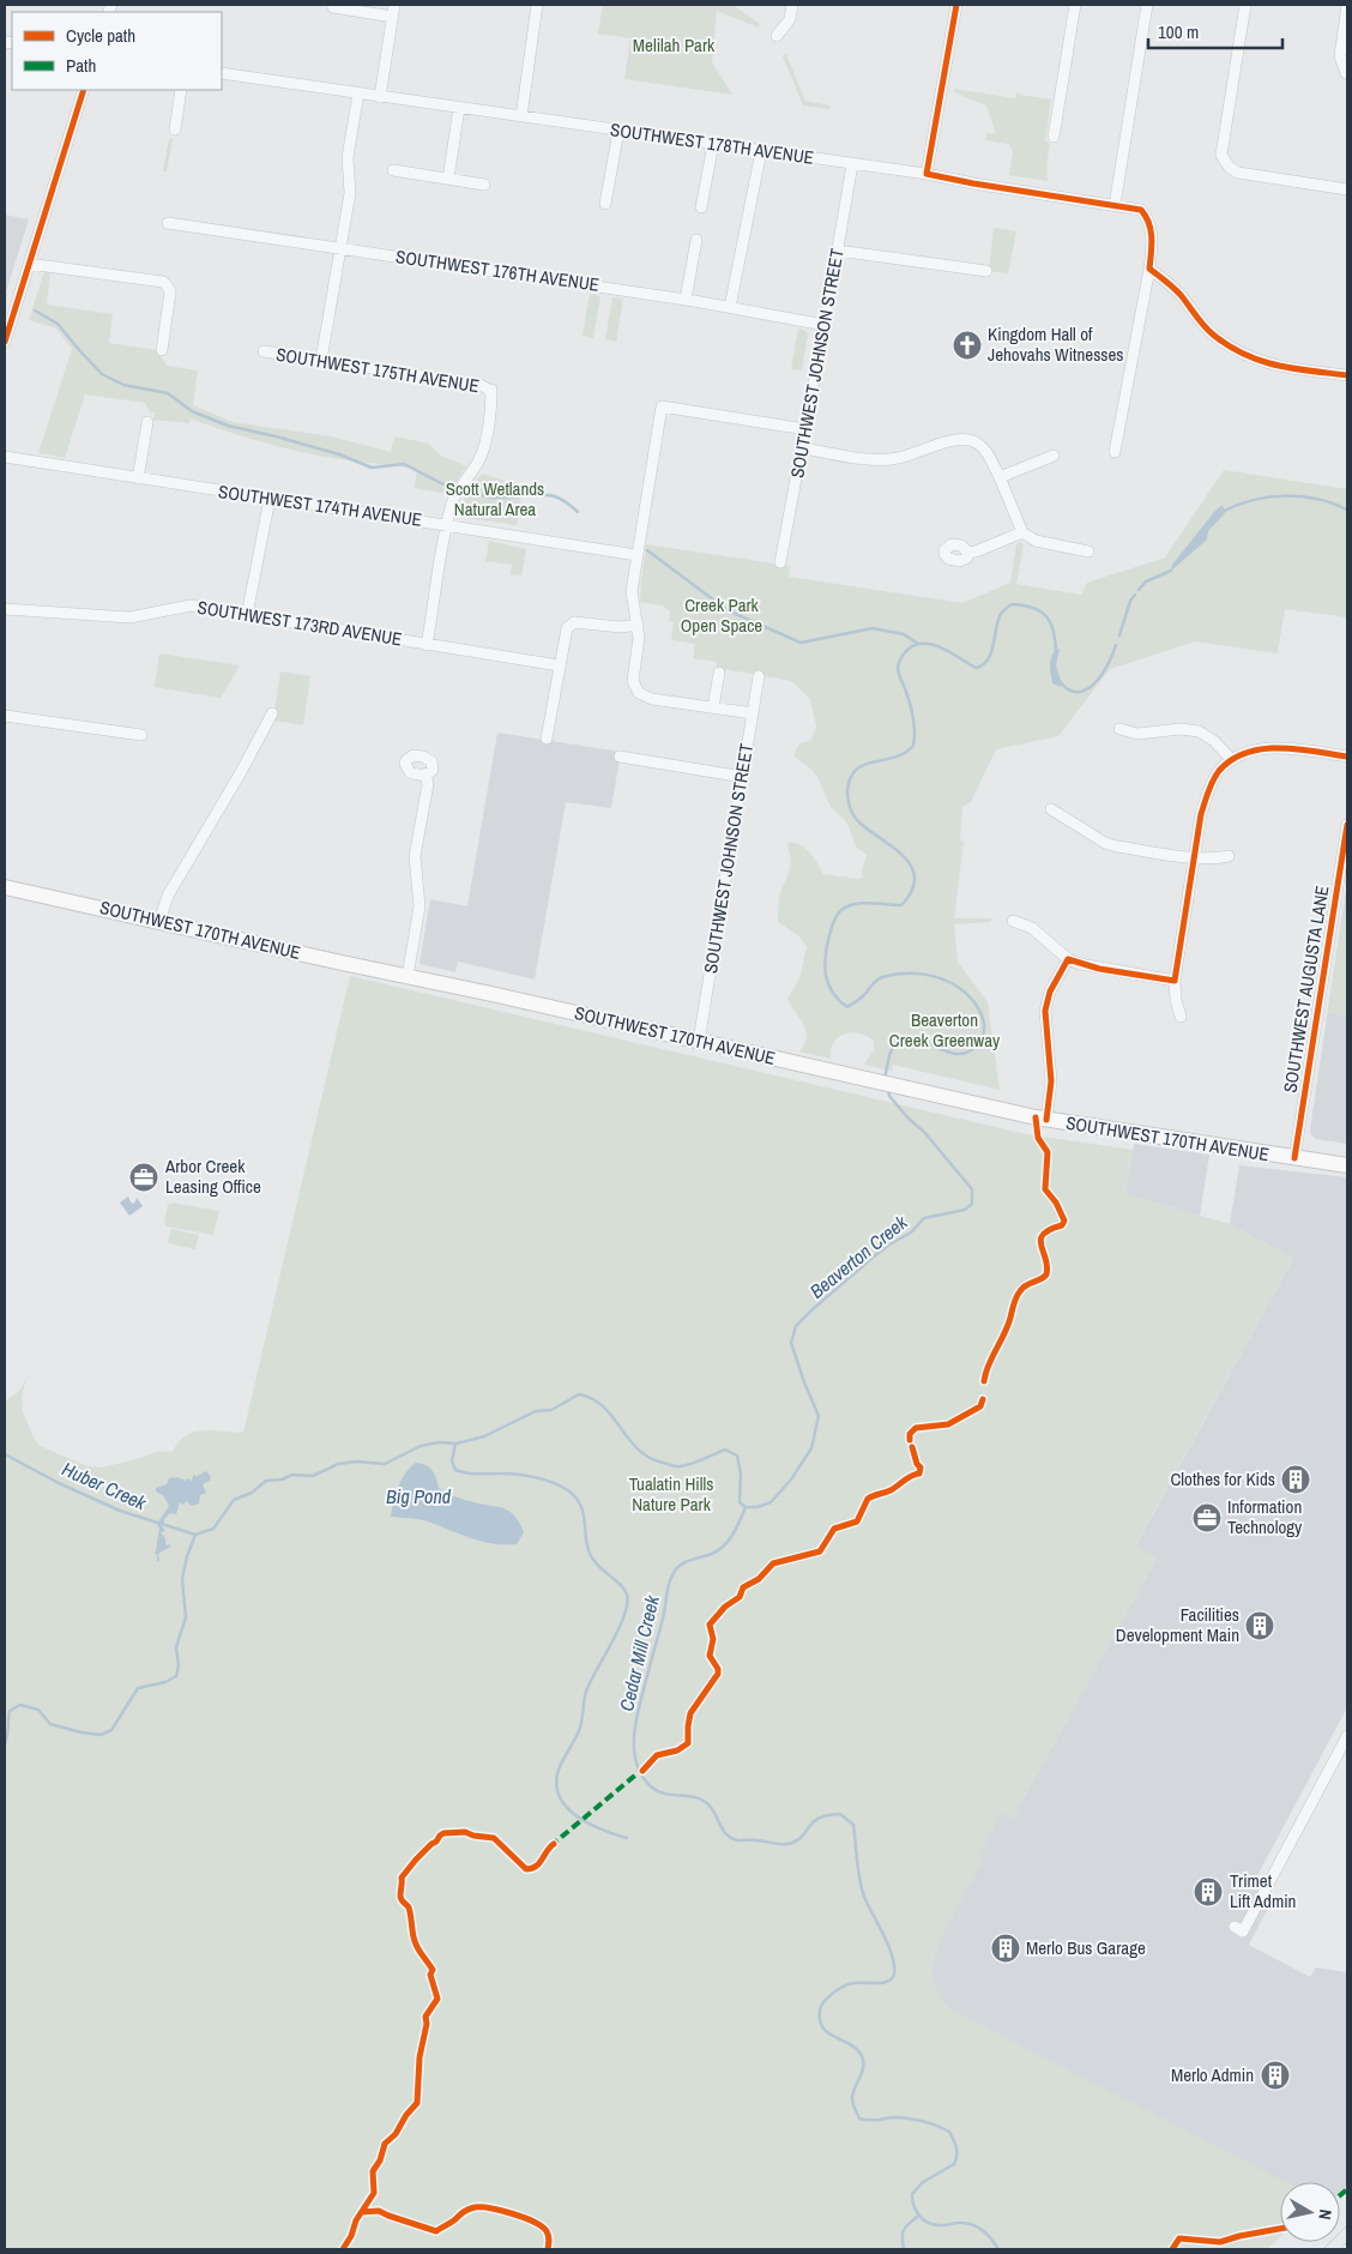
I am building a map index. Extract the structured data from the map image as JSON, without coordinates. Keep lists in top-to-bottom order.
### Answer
{
  "streets": {
    "main road": ["SOUTHWEST 170TH AVENUE"],
    "street": [
      "SOUTHWEST 178TH AVENUE",
      "SOUTHWEST 176TH AVENUE",
      "SOUTHWEST JOHNSON STREET",
      "SOUTHWEST 175TH AVENUE",
      "SOUTHWEST 174TH AVENUE",
      "SOUTHWEST 173RD AVENUE",
      "SOUTHWEST AUGUSTA LANE"
    ]
  },
  "crossings": [
    ["SOUTHWEST 178TH AVENUE", "SOUTHWEST JOHNSON STREET"],
    ["SOUTHWEST 176TH AVENUE", "SOUTHWEST JOHNSON STREET"],
    ["SOUTHWEST JOHNSON STREET", "SOUTHWEST 170TH AVENUE"],
    ["SOUTHWEST 175TH AVENUE", "SOUTHWEST 174TH AVENUE"],
    ["SOUTHWEST 170TH AVENUE", "SOUTHWEST AUGUSTA LANE"]
  ],
  "water": [
    "Beaverton Creek",
    "Huber Creek",
    "Big Pond",
    "Cedar Mill Creek"
  ],
  "parks": [
    "Melilah Park",
    "Scott Wetlands Natural Area",
    "Creek Park Open Space",
    "Beaverton Creek Greenway",
    "Tualatin Hills Nature Park"
  ],
  "places": {
    "church": ["Kingdom Hall of Jehovahs Witnesses"],
    "office": ["Arbor Creek Leasing Office", "Information Technology"],
    "building": [
      "Clothes for Kids",
      "Facilities Development Main",
      "Trimet Lift Admin",
      "Merlo Bus Garage",
      "Merlo Admin"
    ]
  },
  "legend": ["Cycle path", "Path"],
  "scale_bar": "100 m",
  "north": "right"
}
